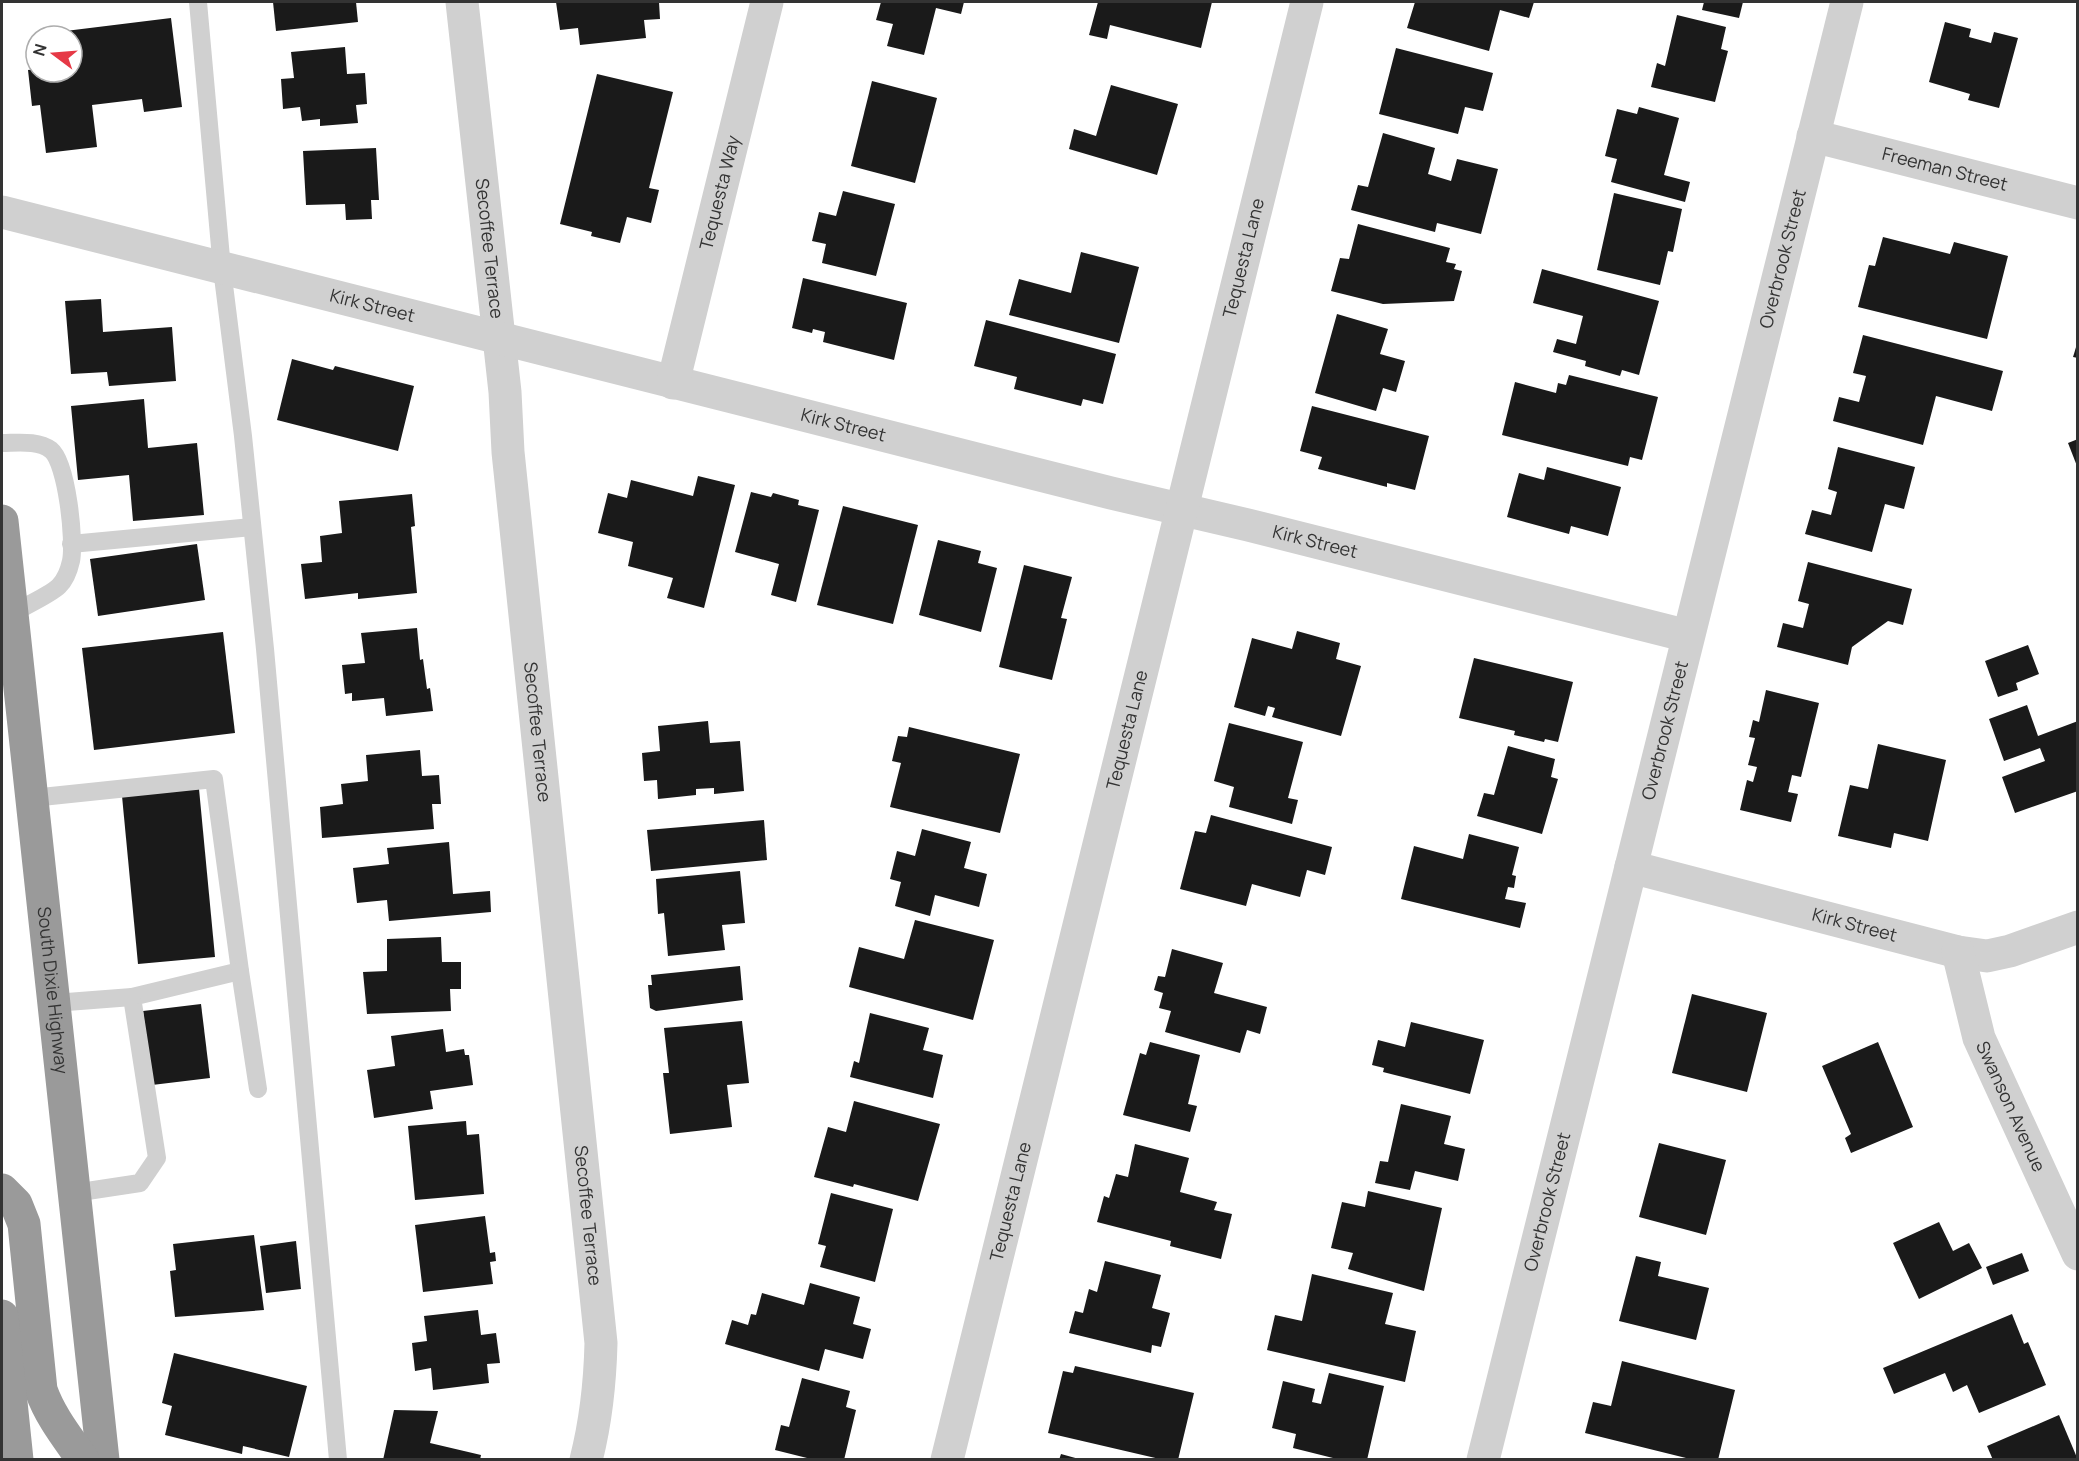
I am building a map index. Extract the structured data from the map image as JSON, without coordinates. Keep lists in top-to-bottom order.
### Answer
{
  "streets": {
    "highway": ["South Dixie Highway"],
    "street": [
      "Freeman Street",
      "Tequesta Way",
      "Secoffee Terrace",
      "Tequesta Lane",
      "Overbrook Street",
      "Kirk Street",
      "Swanson Avenue"
    ]
  },
  "crossings": [
    ["Freeman Street", "Overbrook Street"],
    ["Tequesta Way", "Kirk Street"],
    ["Secoffee Terrace", "Kirk Street"],
    ["Tequesta Lane", "Kirk Street"],
    ["Overbrook Street", "Kirk Street"],
    ["Kirk Street", "Swanson Avenue"]
  ],
  "north": "left"
}
